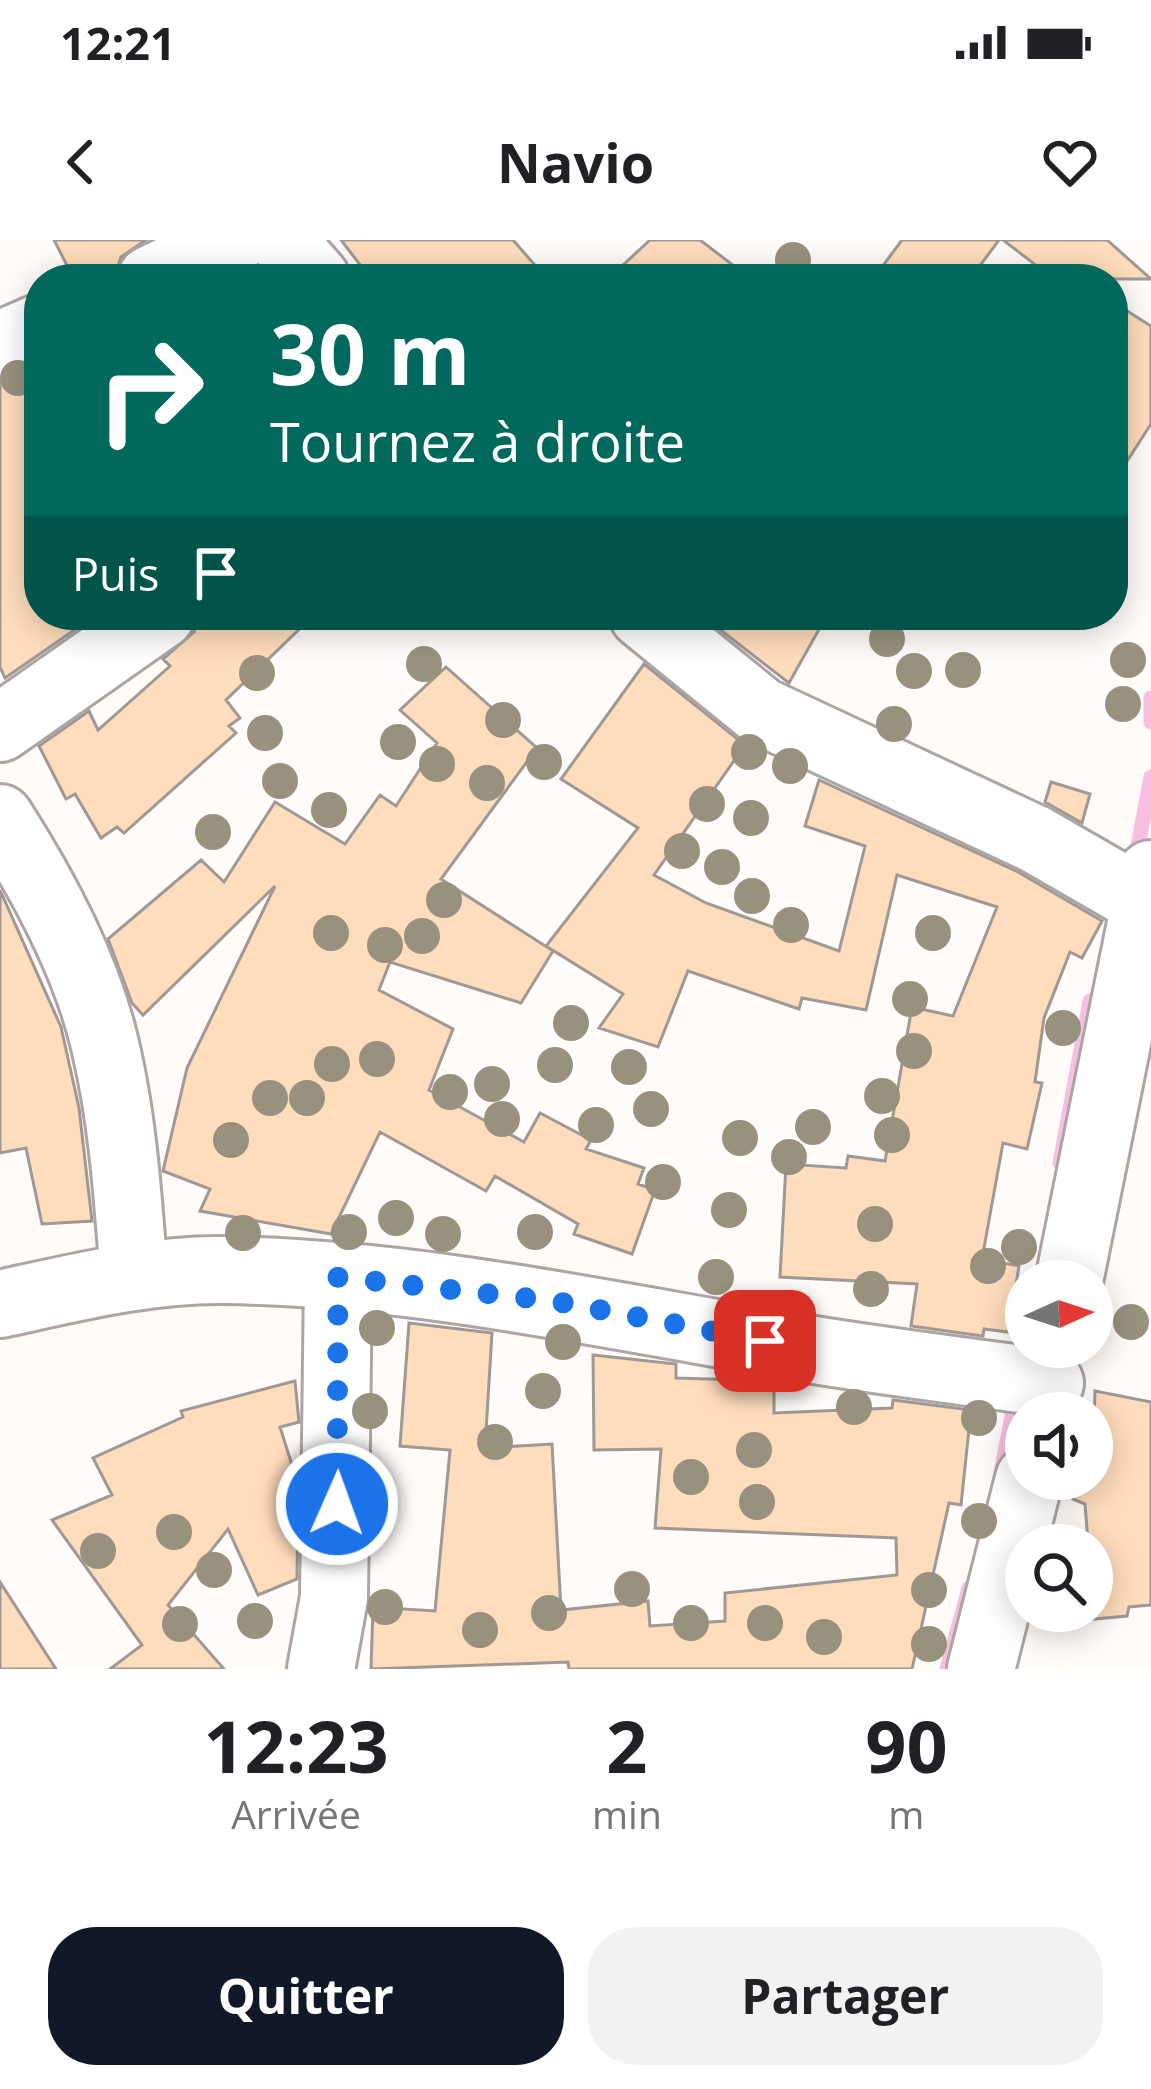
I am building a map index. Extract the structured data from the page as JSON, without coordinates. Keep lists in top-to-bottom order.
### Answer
{
  "north": "right",
  "page": {
    "status": "12:21",
    "header": "Navio",
    "turn": ["30 m", "Tournez à droite"],
    "then": "Puis",
    "eta": [
      "12:23",
      "Arrivée",
      "2",
      "min",
      "90",
      "m"
    ],
    "buttons": ["Quitter", "Partager"]
  }
}
